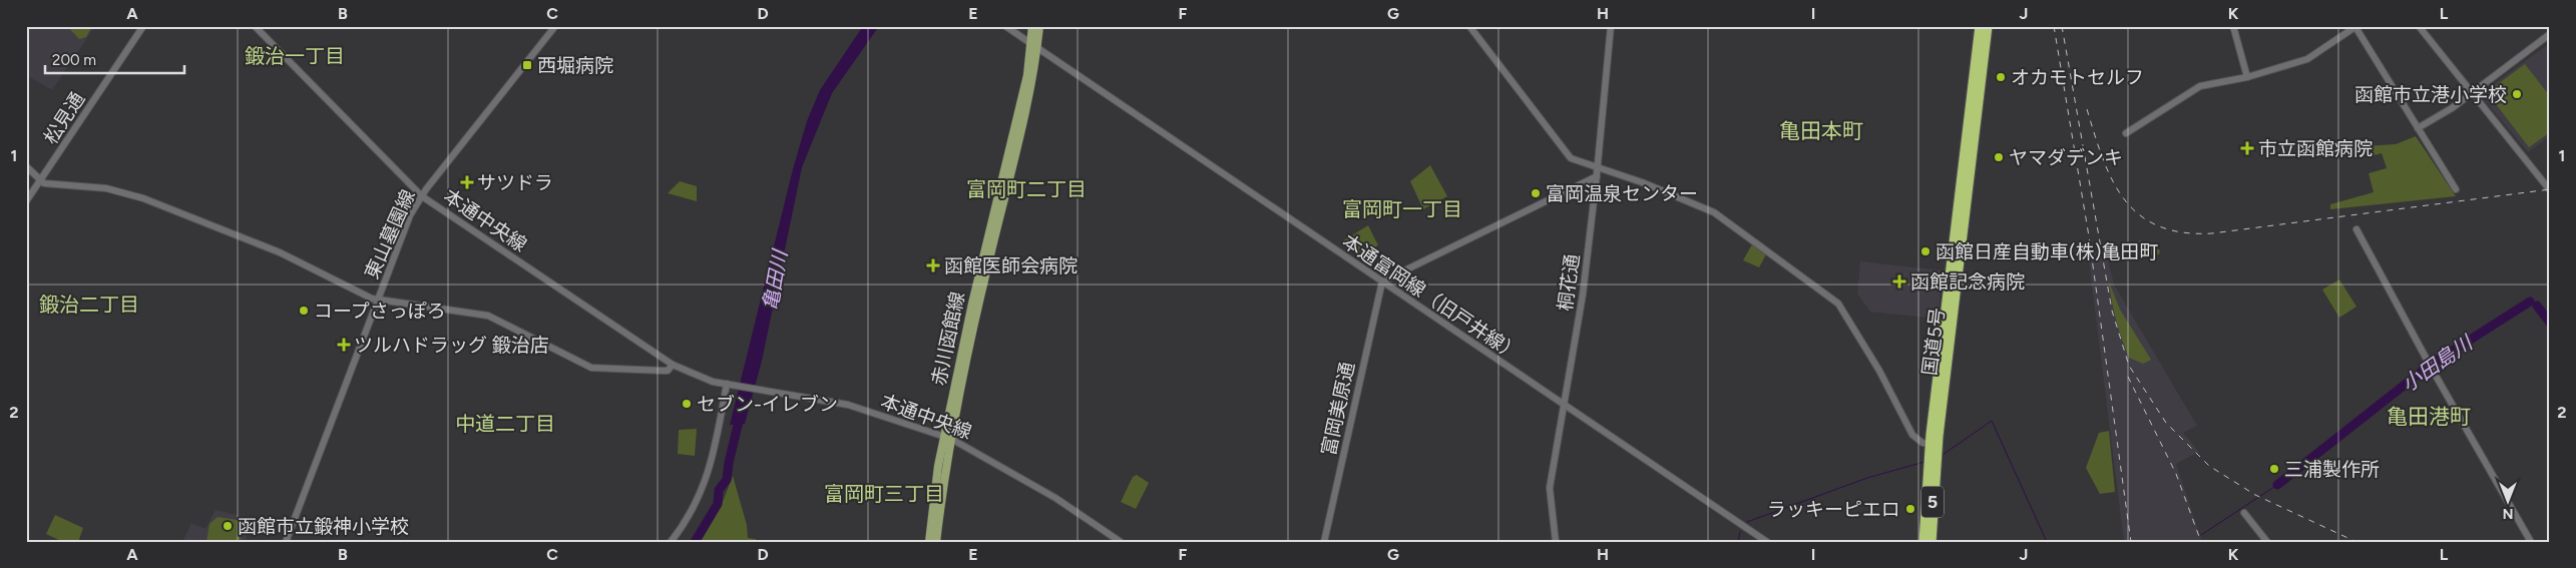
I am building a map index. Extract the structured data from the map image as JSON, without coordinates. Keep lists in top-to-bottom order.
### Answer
{
  "streets": {
    "highway": ["国道5号", "5"],
    "main road": ["赤川函館線"],
    "street": [
      "松見通",
      "本通中央線",
      "東山墓園線",
      "桐花通",
      "本通富岡線（旧戸井線）",
      "富岡美原通"
    ]
  },
  "crossings": [
    ["本通中央線", "東山墓園線"],
    ["本通中央線", "赤川函館線"],
    ["桐花通", "本通富岡線（旧戸井線）"],
    ["本通富岡線（旧戸井線）", "赤川函館線"],
    ["本通富岡線（旧戸井線）", "富岡美原通"]
  ],
  "districts": [
    "鍛治一丁目",
    "亀田本町",
    "富岡町二丁目",
    "富岡町一丁目",
    "鍛治二丁目",
    "亀田港町",
    "中道二丁目",
    "富岡町三丁目"
  ],
  "water": ["亀田川", "小田島川"],
  "places": {
    "transit": ["西堀病院"],
    "other": [
      "オカモトセルフ",
      "函館市立港小学校",
      "ヤマダデンキ",
      "富岡温泉センター",
      "函館日産自動車(株)亀田町",
      "コープさっぽろ",
      "セブン-イレブン",
      "三浦製作所",
      "ラッキーピエロ",
      "函館市立鍛神小学校"
    ],
    "health": [
      "市立函館病院",
      "サツドラ",
      "函館医師会病院",
      "函館記念病院",
      "ツルハドラッグ 鍛治店"
    ]
  },
  "scale_bar": "200 m",
  "north": "bottom",
  "grid": {
    "columns": [
      "A",
      "B",
      "C",
      "D",
      "E",
      "F",
      "G",
      "H",
      "I",
      "J",
      "K",
      "L"
    ],
    "rows": ["1", "2"]
  }
}
